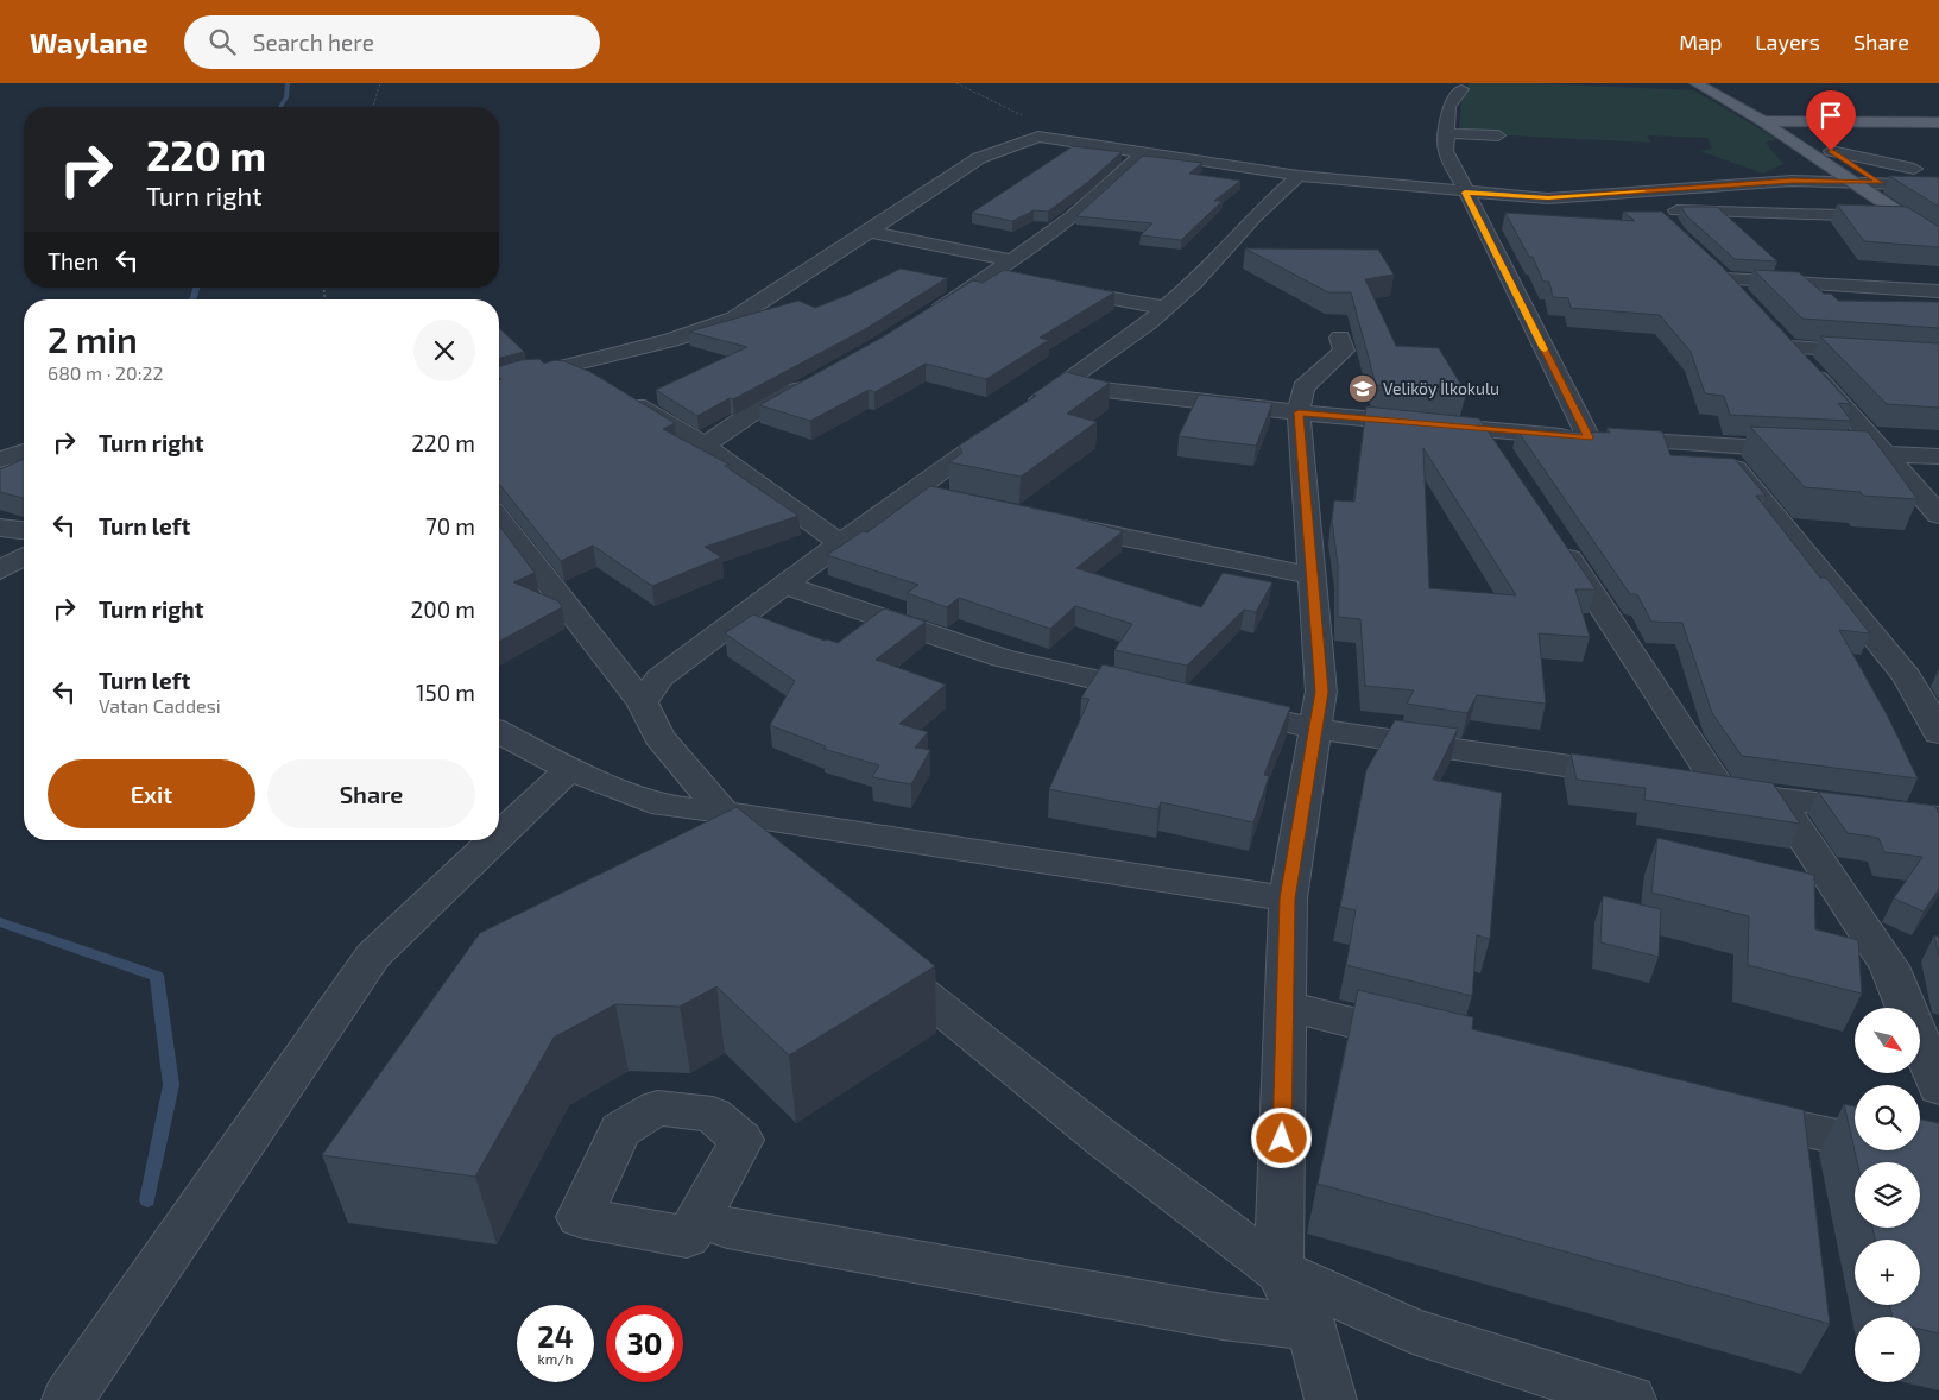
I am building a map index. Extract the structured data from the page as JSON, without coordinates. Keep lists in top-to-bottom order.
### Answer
{
  "places": {
    "school or university": ["Veliköy İlkokulu"]
  },
  "north": "bottom right",
  "page": {
    "header": "Waylane",
    "search": "Search here",
    "nav": ["Map", "Layers", "Share"],
    "turn": ["220 m", "Turn right"],
    "then": "Then",
    "heading": ["2 min", "680 m · 20:22"],
    "list": [
      {
        "name": "Turn right",
        "value": "220 m"
      },
      {
        "name": "Turn left",
        "value": "70 m"
      },
      {
        "name": "Turn right",
        "value": "200 m"
      },
      {
        "name": "Turn left",
        "note": "Vatan Caddesi",
        "value": "150 m"
      }
    ],
    "buttons": ["Exit", "Share"],
    "map_buttons": ["+", "−"],
    "speed": "24 km/h",
    "limit": "30"
  }
}
